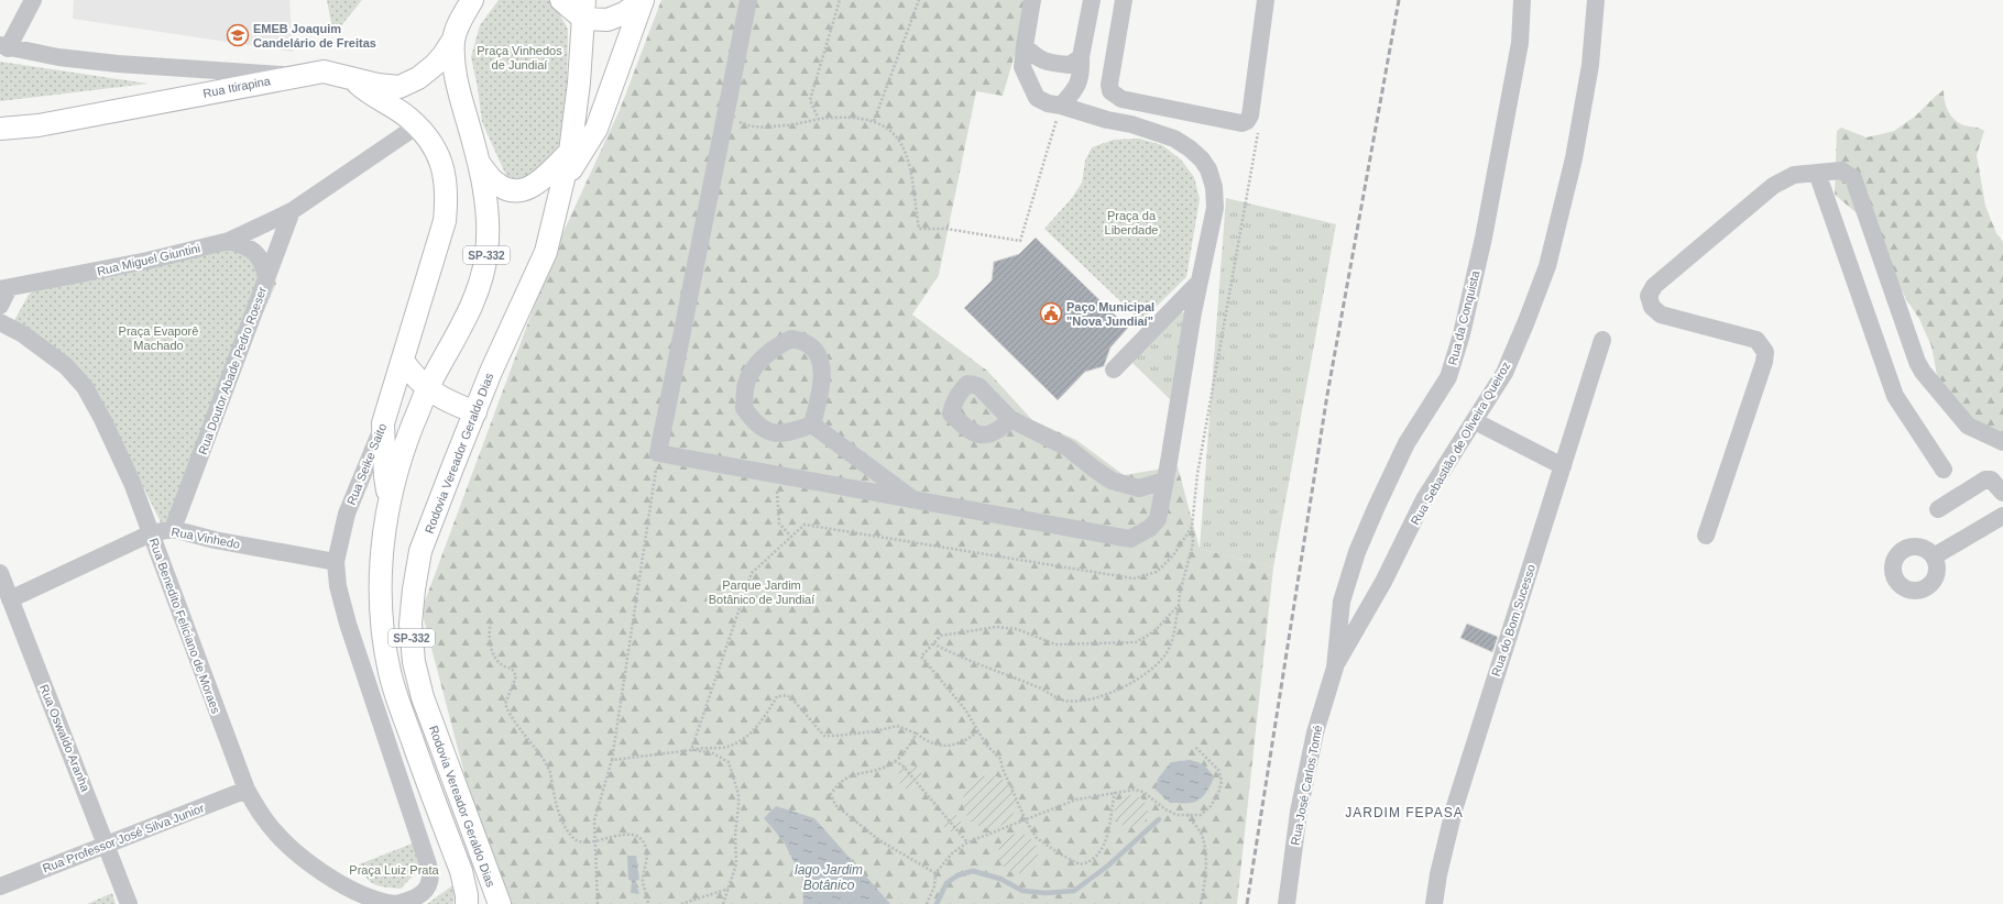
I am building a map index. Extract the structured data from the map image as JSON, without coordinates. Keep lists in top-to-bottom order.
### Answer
{
  "streets": {
    "main road": [
      "Rua Itirapina",
      "SP-332",
      "Rodovia Vereador Geraldo Dias",
      "Rua Seike Saito"
    ],
    "street": [
      "Rua Miguel Giuntini",
      "Rua da Conquista",
      "Rua Doutor Abade Pedro Roeser",
      "Rua Sebastião de Oliveira Queiroz",
      "Rua Vinhedo",
      "Rua do Bom Sucesso",
      "Rua Benedito Feliciano de Moraes",
      "Rua Oswaldo Aranha",
      "Rua José Carlos Tomé",
      "Rua Professor José Silva Junior"
    ]
  },
  "crossings": [
    ["Rua Itirapina", "Rua Seike Saito"],
    ["Rua Miguel Giuntini", "Rua Doutor Abade Pedro Roeser"],
    ["Rua Miguel Giuntini", "Rua Seike Saito"],
    ["Rua da Conquista", "Rua Sebastião de Oliveira Queiroz"],
    ["Rua da Conquista", "Rua José Carlos Tomé"],
    ["Rua Doutor Abade Pedro Roeser", "Rua Vinhedo"],
    ["Rua Sebastião de Oliveira Queiroz", "Rua José Carlos Tomé"],
    ["Rua Seike Saito", "Rua Vinhedo"],
    ["Rua Seike Saito", "Rua Benedito Feliciano de Moraes"],
    ["Rua Vinhedo", "Rua Benedito Feliciano de Moraes"],
    ["Rua Vinhedo", "Rua Oswaldo Aranha"],
    ["Rua Benedito Feliciano de Moraes", "Rua Professor José Silva Junior"],
    ["Rua Oswaldo Aranha", "Rua Professor José Silva Junior"]
  ],
  "districts": ["JARDIM FEPASA"],
  "water": ["lago Jardim Botânico"],
  "parks": [
    "Praça Vinhedos de Jundiaí",
    "Praça da Liberdade",
    "Praça Evaporê Machado",
    "Parque Jardim Botânico de Jundiaí",
    "Praça Luiz Prata"
  ],
  "places": {
    "school or university": ["EMEB Joaquim Candelário de Freitas"],
    "public building": ["Paço Municipal \"Nova Jundiaí\""]
  }
}
